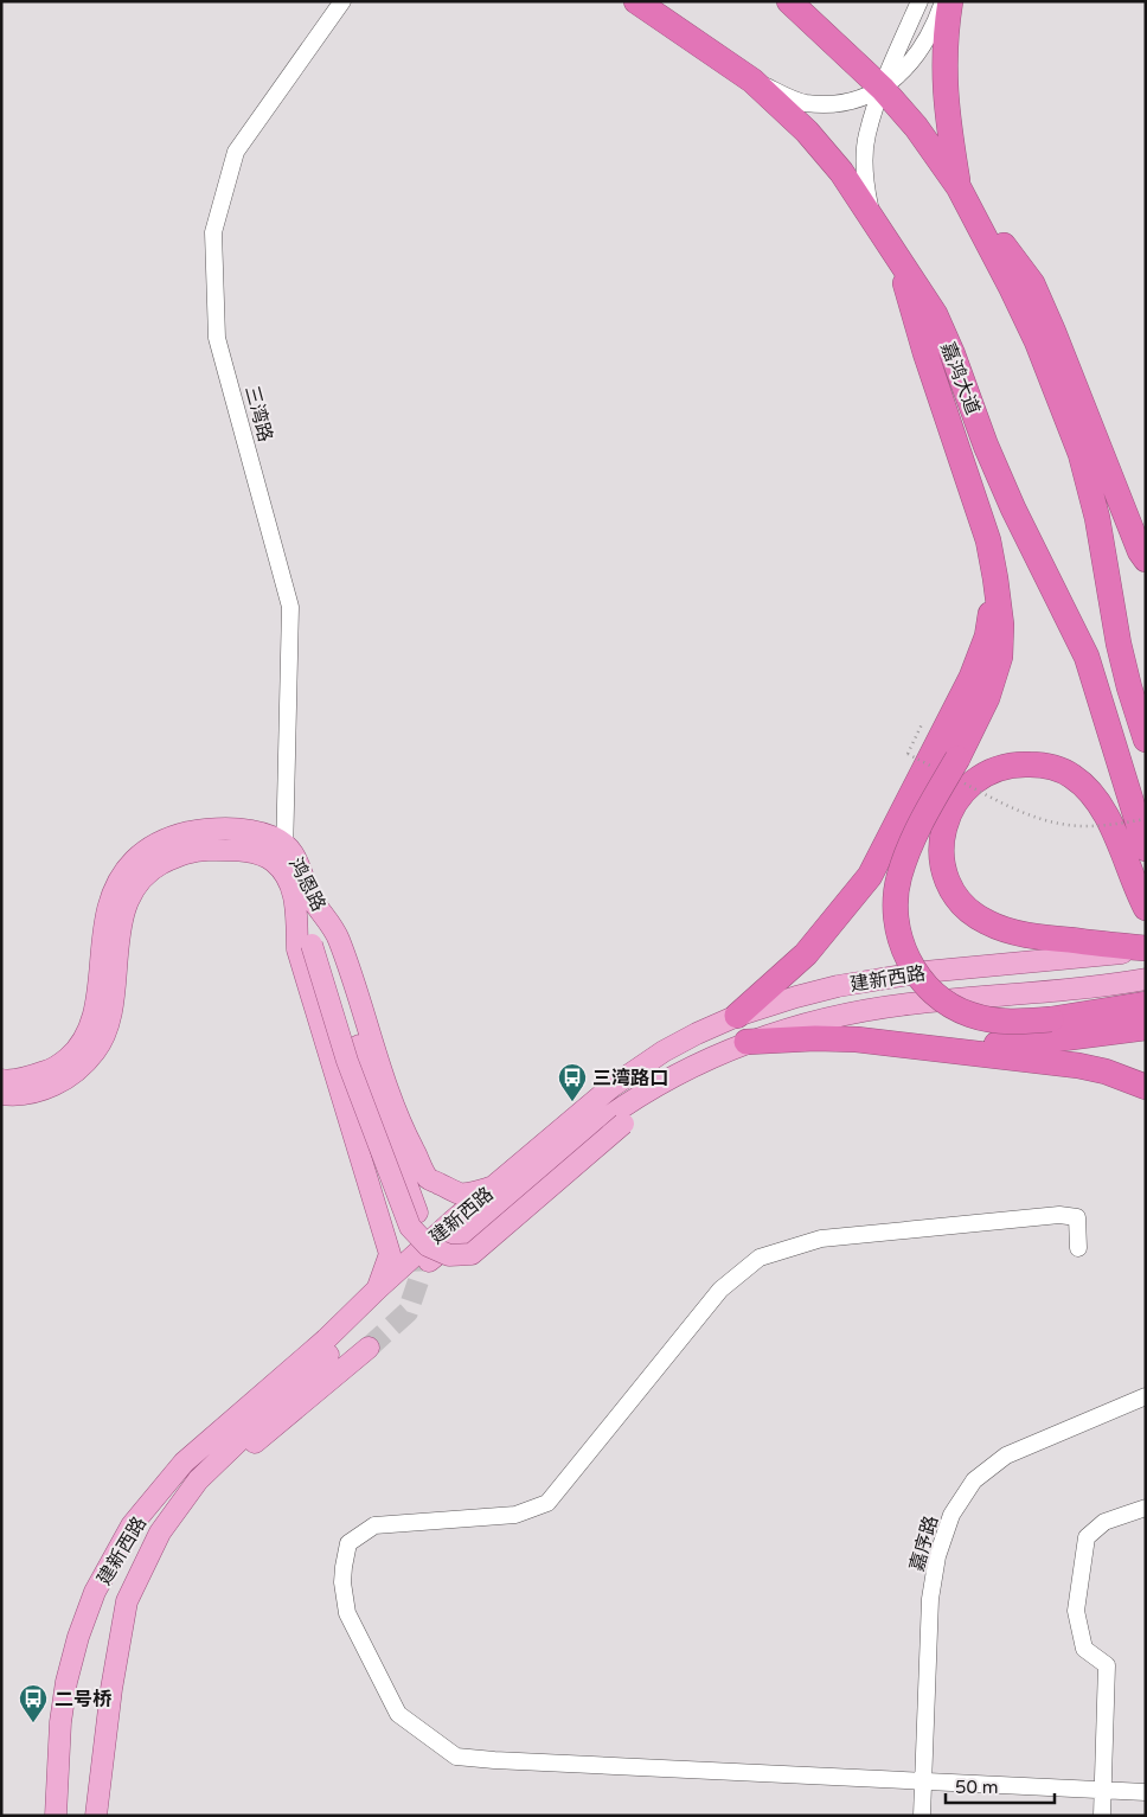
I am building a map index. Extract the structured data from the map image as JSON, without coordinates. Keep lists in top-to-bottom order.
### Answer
{
  "streets": {
    "highway": ["嘉鸿大道"],
    "main road": ["鸿恩路", "建新西路"],
    "street": ["三湾路", "嘉序路"]
  },
  "crossings": [
    ["三湾路", "鸿恩路"],
    ["鸿恩路", "建新西路"]
  ],
  "places": {
    "bus stop": ["三湾路口", "二号桥"]
  },
  "scale_bar": "50 m"
}
